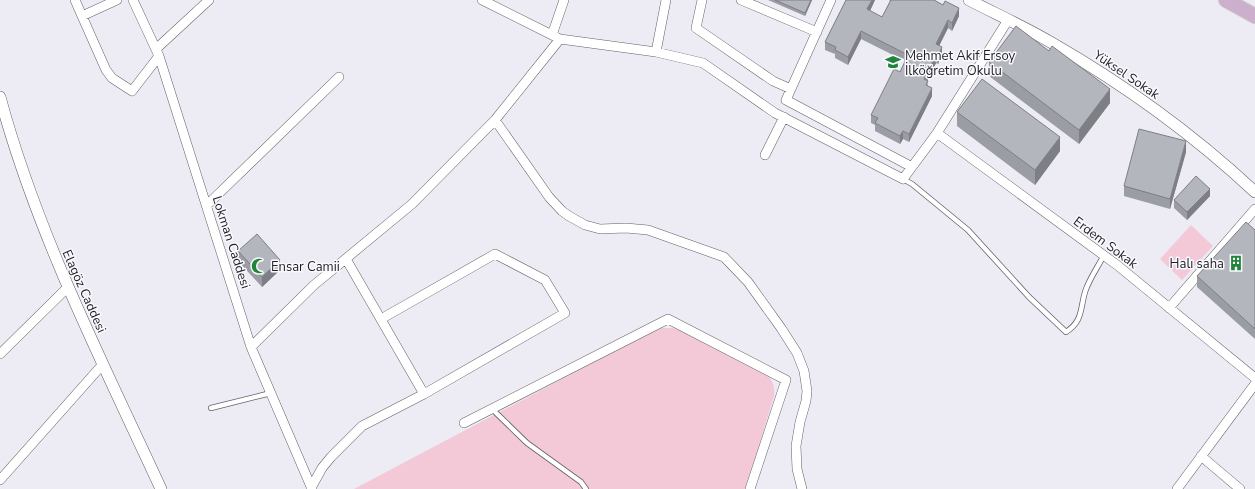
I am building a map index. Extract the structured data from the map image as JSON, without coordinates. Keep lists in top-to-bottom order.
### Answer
{
  "streets": {
    "street": [
      "Yüksel Sokak",
      "Lokman Caddesi",
      "Erdem Sokak",
      "Elagöz Caddesi"
    ]
  },
  "places": {
    "school or university": ["Mehmet Akif Ersoy İlköğretim Okulu"],
    "building": ["Halı saha"],
    "mosque": ["Ensar Camii"]
  }
}
